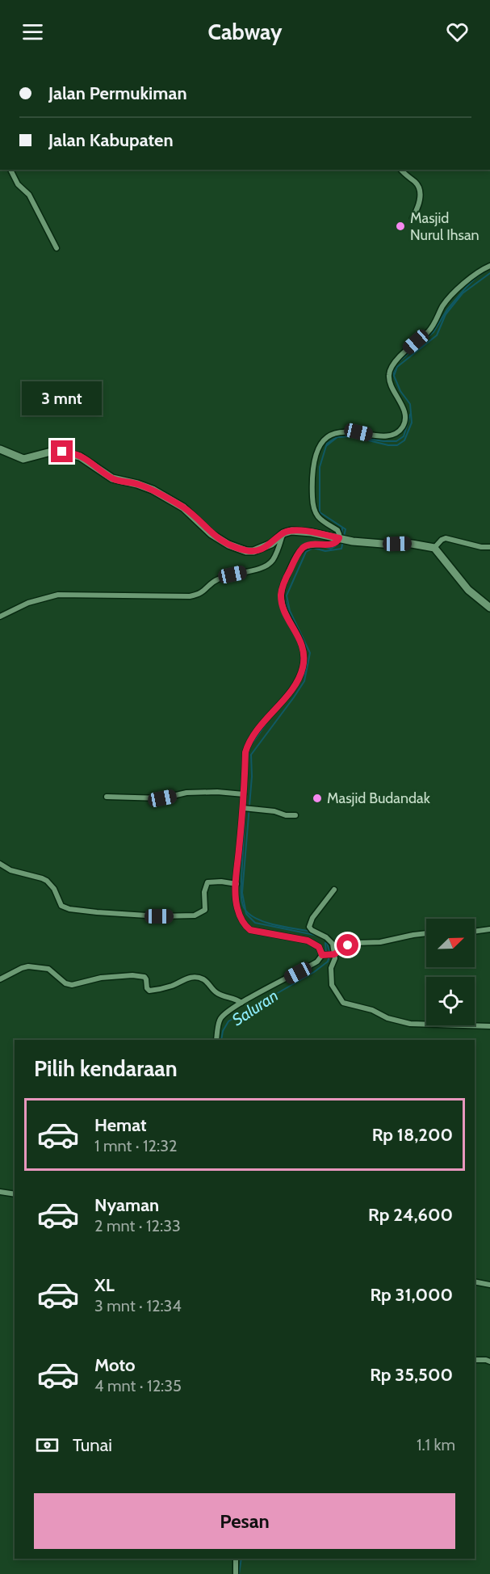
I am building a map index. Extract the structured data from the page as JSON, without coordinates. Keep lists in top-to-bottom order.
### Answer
{
  "water": ["Saluran"],
  "places": ["Masjid Nurul Ihsan", "Masjid Budandak"],
  "north": "top right",
  "page": {
    "header": "Cabway",
    "banner": ["Jalan Permukiman", "Jalan Kabupaten"],
    "bubble": "3 mnt",
    "heading": "Pilih kendaraan",
    "list": [
      {
        "name": "Hemat",
        "note": "1 mnt · 12:32",
        "value": "Rp 18,200"
      },
      {
        "name": "Nyaman",
        "note": "2 mnt · 12:33",
        "value": "Rp 24,600"
      },
      {
        "name": "XL",
        "note": "3 mnt · 12:34",
        "value": "Rp 31,000"
      },
      {
        "name": "Moto",
        "note": "4 mnt · 12:35",
        "value": "Rp 35,500"
      }
    ],
    "pay": ["Tunai", "1.1 km"],
    "buttons": "Pesan"
  }
}
